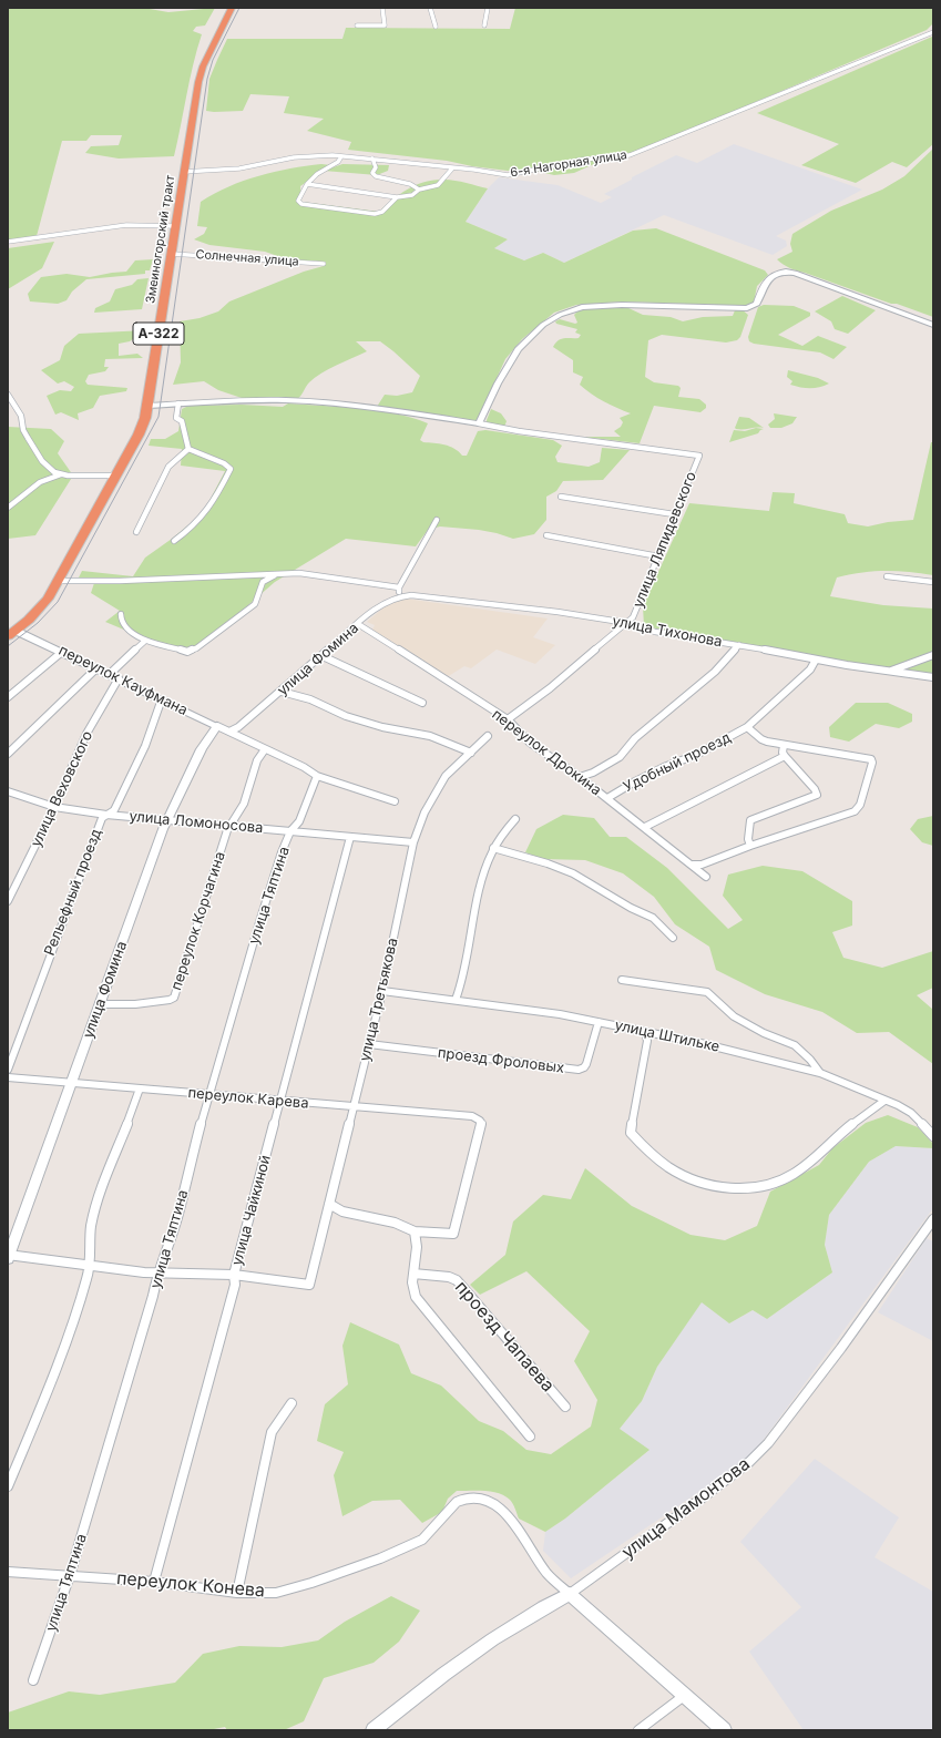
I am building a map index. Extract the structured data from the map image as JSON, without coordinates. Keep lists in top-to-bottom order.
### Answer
{
  "streets": {
    "highway": ["Змеиногорский тракт", "А-322"],
    "street": [
      "6-я Нагорная улица",
      "Солнечная улица",
      "улица Ляпидевского",
      "улица Тихонова",
      "улица Фомина",
      "переулок Кауфмана",
      "переулок Дрокина",
      "Удобный проезд",
      "улица Веховского",
      "улица Ломоносова",
      "Рельефный проезд",
      "улица Тяптина",
      "переулок Корчагина",
      "улица Третьякова",
      "улица Штильке",
      "проезд Фроловых",
      "переулок Карева",
      "улица Чайкиной",
      "проезд Чапаева",
      "улица Мамонтова",
      "переулок Конева"
    ]
  },
  "crossings": [
    ["6-я Нагорная улица", "Змеиногорский тракт"],
    ["Змеиногорский тракт", "Солнечная улица"],
    ["Змеиногорский тракт", "переулок Кауфмана"],
    ["улица Ляпидевского", "улица Тихонова"],
    ["улица Тихонова", "улица Фомина"],
    ["улица Тихонова", "Удобный проезд"],
    ["улица Фомина", "переулок Кауфмана"],
    ["улица Фомина", "переулок Дрокина"],
    ["улица Фомина", "улица Ломоносова"],
    ["улица Фомина", "переулок Корчагина"],
    ["улица Фомина", "переулок Карева"],
    ["переулок Кауфмана", "улица Веховского"],
    ["переулок Кауфмана", "Рельефный проезд"],
    ["переулок Кауфмана", "улица Тяптина"],
    ["переулок Кауфмана", "переулок Корчагина"],
    ["переулок Дрокина", "Удобный проезд"],
    ["улица Веховского", "улица Ломоносова"],
    ["улица Ломоносова", "Рельефный проезд"],
    ["улица Ломоносова", "улица Тяптина"],
    ["улица Ломоносова", "переулок Корчагина"],
    ["улица Ломоносова", "улица Третьякова"],
    ["улица Ломоносова", "улица Чайкиной"],
    ["улица Тяптина", "переулок Карева"],
    ["улица Тяптина", "переулок Конева"],
    ["улица Третьякова", "улица Штильке"],
    ["улица Третьякова", "проезд Фроловых"],
    ["улица Третьякова", "переулок Карева"],
    ["улица Третьякова", "улица Чайкиной"],
    ["улица Штильке", "проезд Фроловых"],
    ["переулок Карева", "улица Чайкиной"],
    ["улица Чайкиной", "переулок Конева"],
    ["улица Мамонтова", "переулок Конева"]
  ]
}
